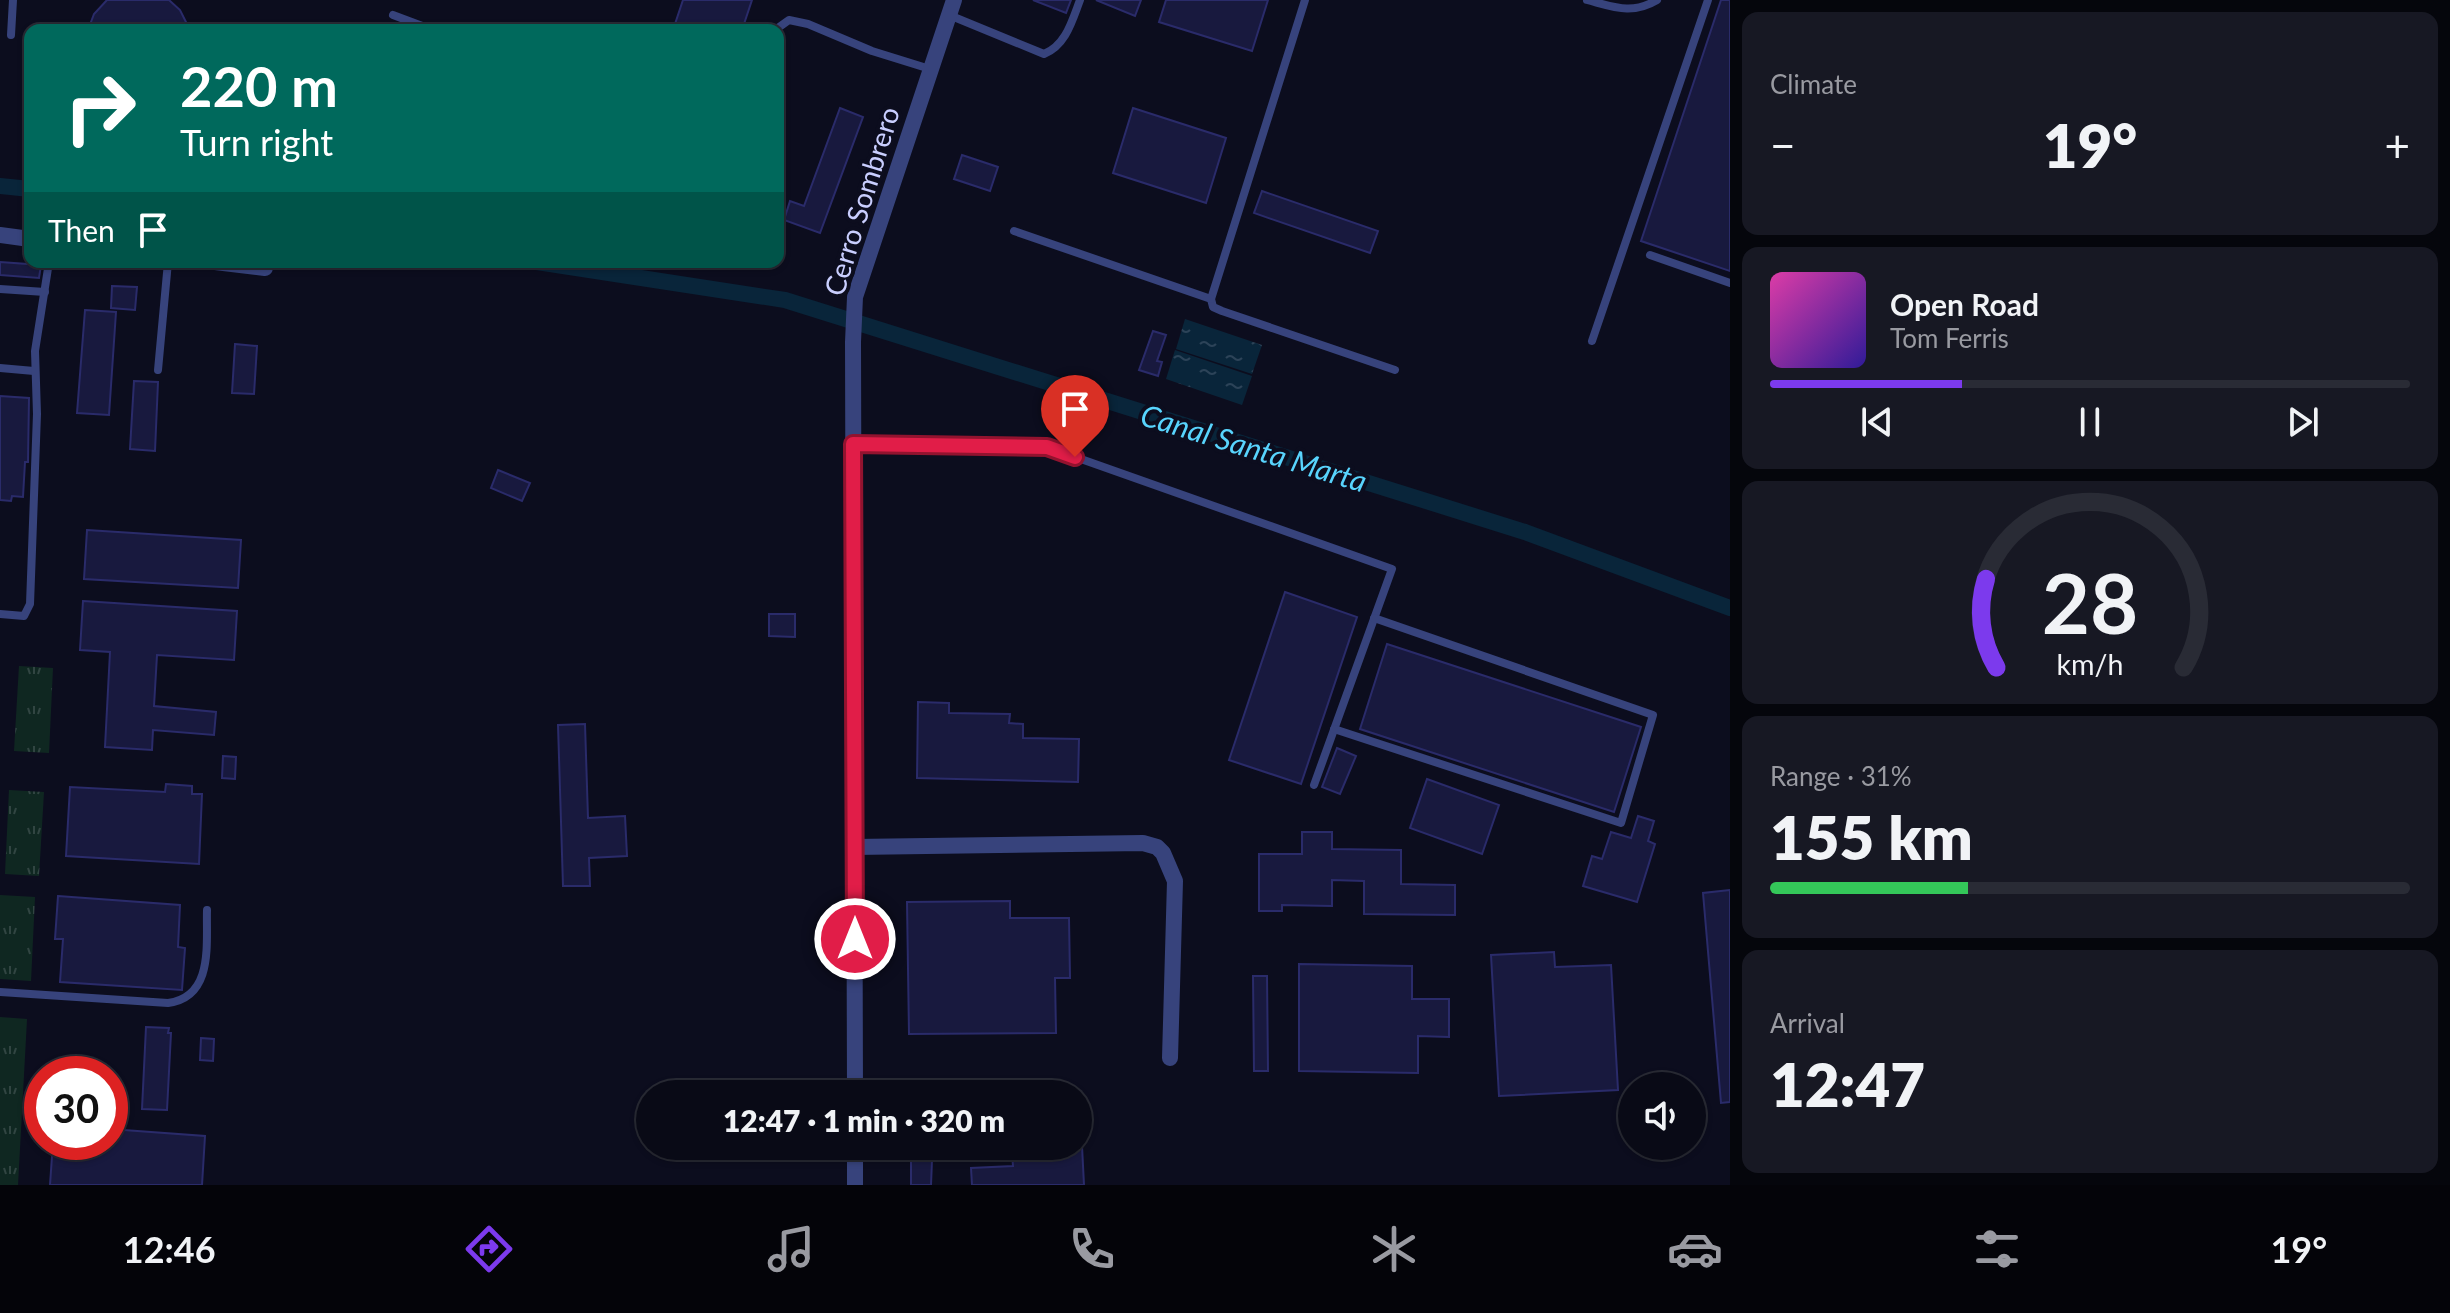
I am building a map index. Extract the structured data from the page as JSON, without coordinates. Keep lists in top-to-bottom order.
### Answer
{
  "streets": {
    "street": ["Cerro Sombrero"]
  },
  "water": ["Canal Santa Marta"],
  "page": {
    "tile": [
      "Climate",
      ["Range · 31%", "155 km"],
      ["Arrival", "12:47"]
    ],
    "turn": ["220 m", "Turn right"],
    "heat": ["−", "19°", "+"],
    "then": "Then",
    "song": ["Open Road", "Tom Ferris"],
    "limit": "30",
    "trip": "12:47 · 1 min · 320 m",
    "tabs": ["12:46", "19°"],
    "gauge": ["28", "km/h"]
  }
}
